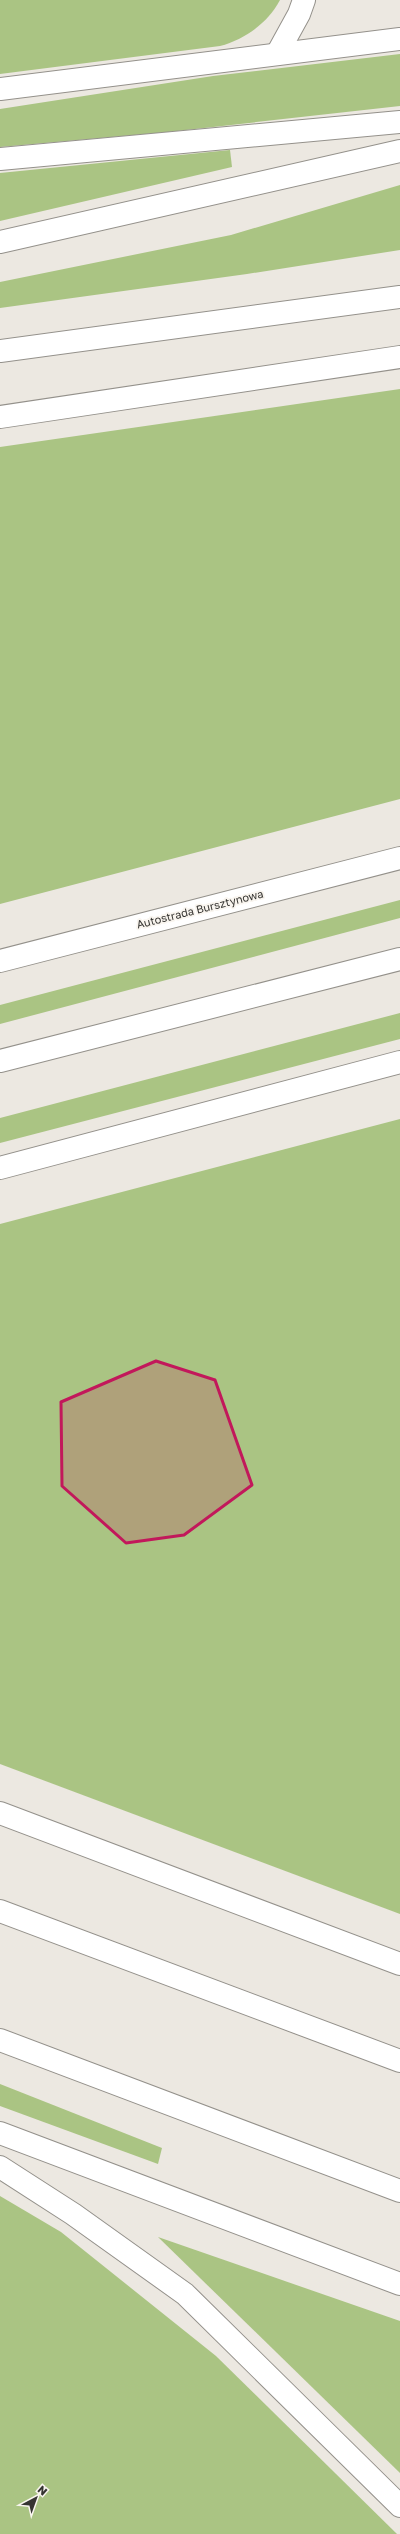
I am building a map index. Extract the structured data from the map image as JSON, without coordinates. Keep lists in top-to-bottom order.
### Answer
{
  "streets": {
    "main road": ["Autostrada Bursztynowa"]
  },
  "north": "top right"
}
